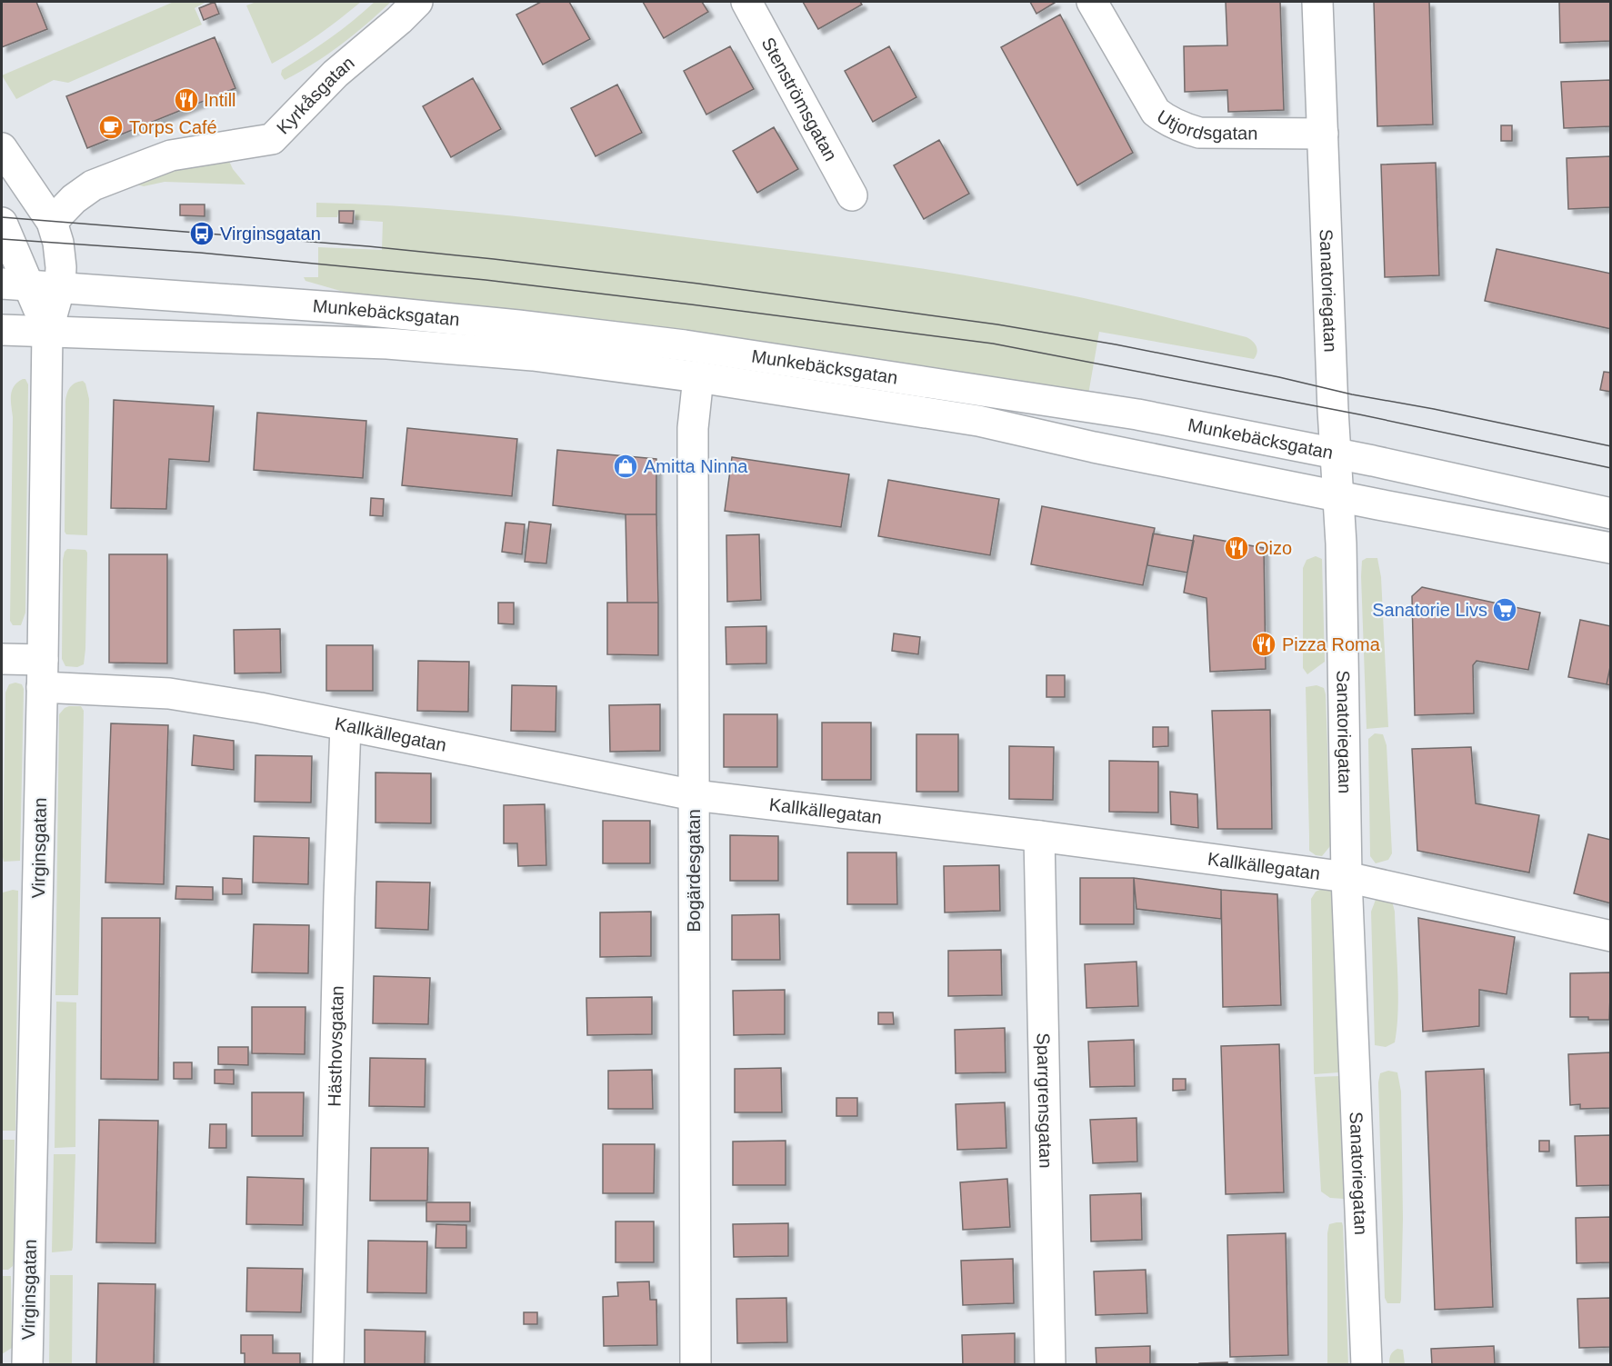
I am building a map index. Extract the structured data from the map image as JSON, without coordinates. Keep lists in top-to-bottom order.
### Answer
{
  "streets": {
    "street": [
      "Kyrkåsgatan",
      "Stenströmsgatan",
      "Utjordsgatan",
      "Sanatoriegatan",
      "Munkebäcksgatan",
      "Kallkällegatan",
      "Virginsgatan",
      "Bogärdesgatan",
      "Hästhovsgatan",
      "Sparrgrensgatan"
    ]
  },
  "crossings": [
    ["Utjordsgatan", "Sanatoriegatan"],
    ["Sanatoriegatan", "Munkebäcksgatan"],
    ["Sanatoriegatan", "Kallkällegatan"],
    ["Munkebäcksgatan", "Virginsgatan"],
    ["Munkebäcksgatan", "Bogärdesgatan"],
    ["Kallkällegatan", "Virginsgatan"],
    ["Kallkällegatan", "Bogärdesgatan"],
    ["Kallkällegatan", "Hästhovsgatan"],
    ["Kallkällegatan", "Sparrgrensgatan"]
  ],
  "places": {
    "restaurant": ["Intill", "Oizo", "Pizza Roma"],
    "cafe": ["Torps Café"],
    "bus stop": ["Virginsgatan"],
    "shop": ["Amitta Ninna"],
    "supermarket": ["Sanatorie Livs"]
  }
}
